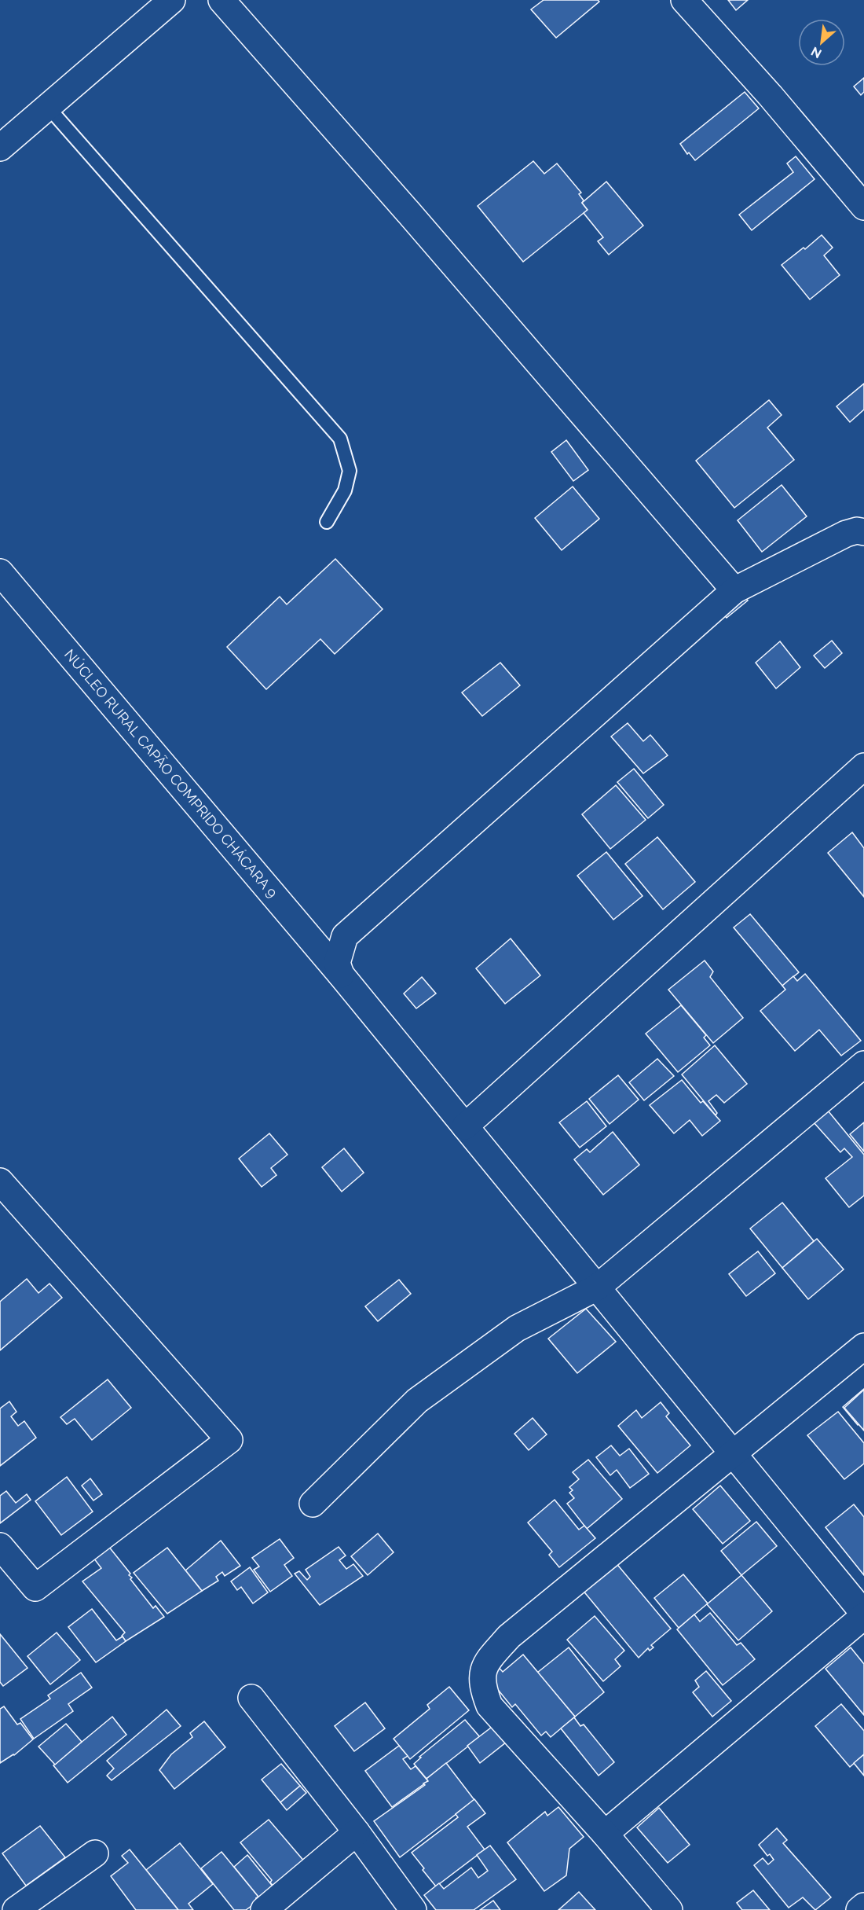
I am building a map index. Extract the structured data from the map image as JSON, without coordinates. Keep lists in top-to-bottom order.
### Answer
{
  "streets": {
    "street": ["NÚCLEO RURAL CAPÃO COMPRIDO CHÁCARA 9"]
  },
  "north": "bottom left"
}
